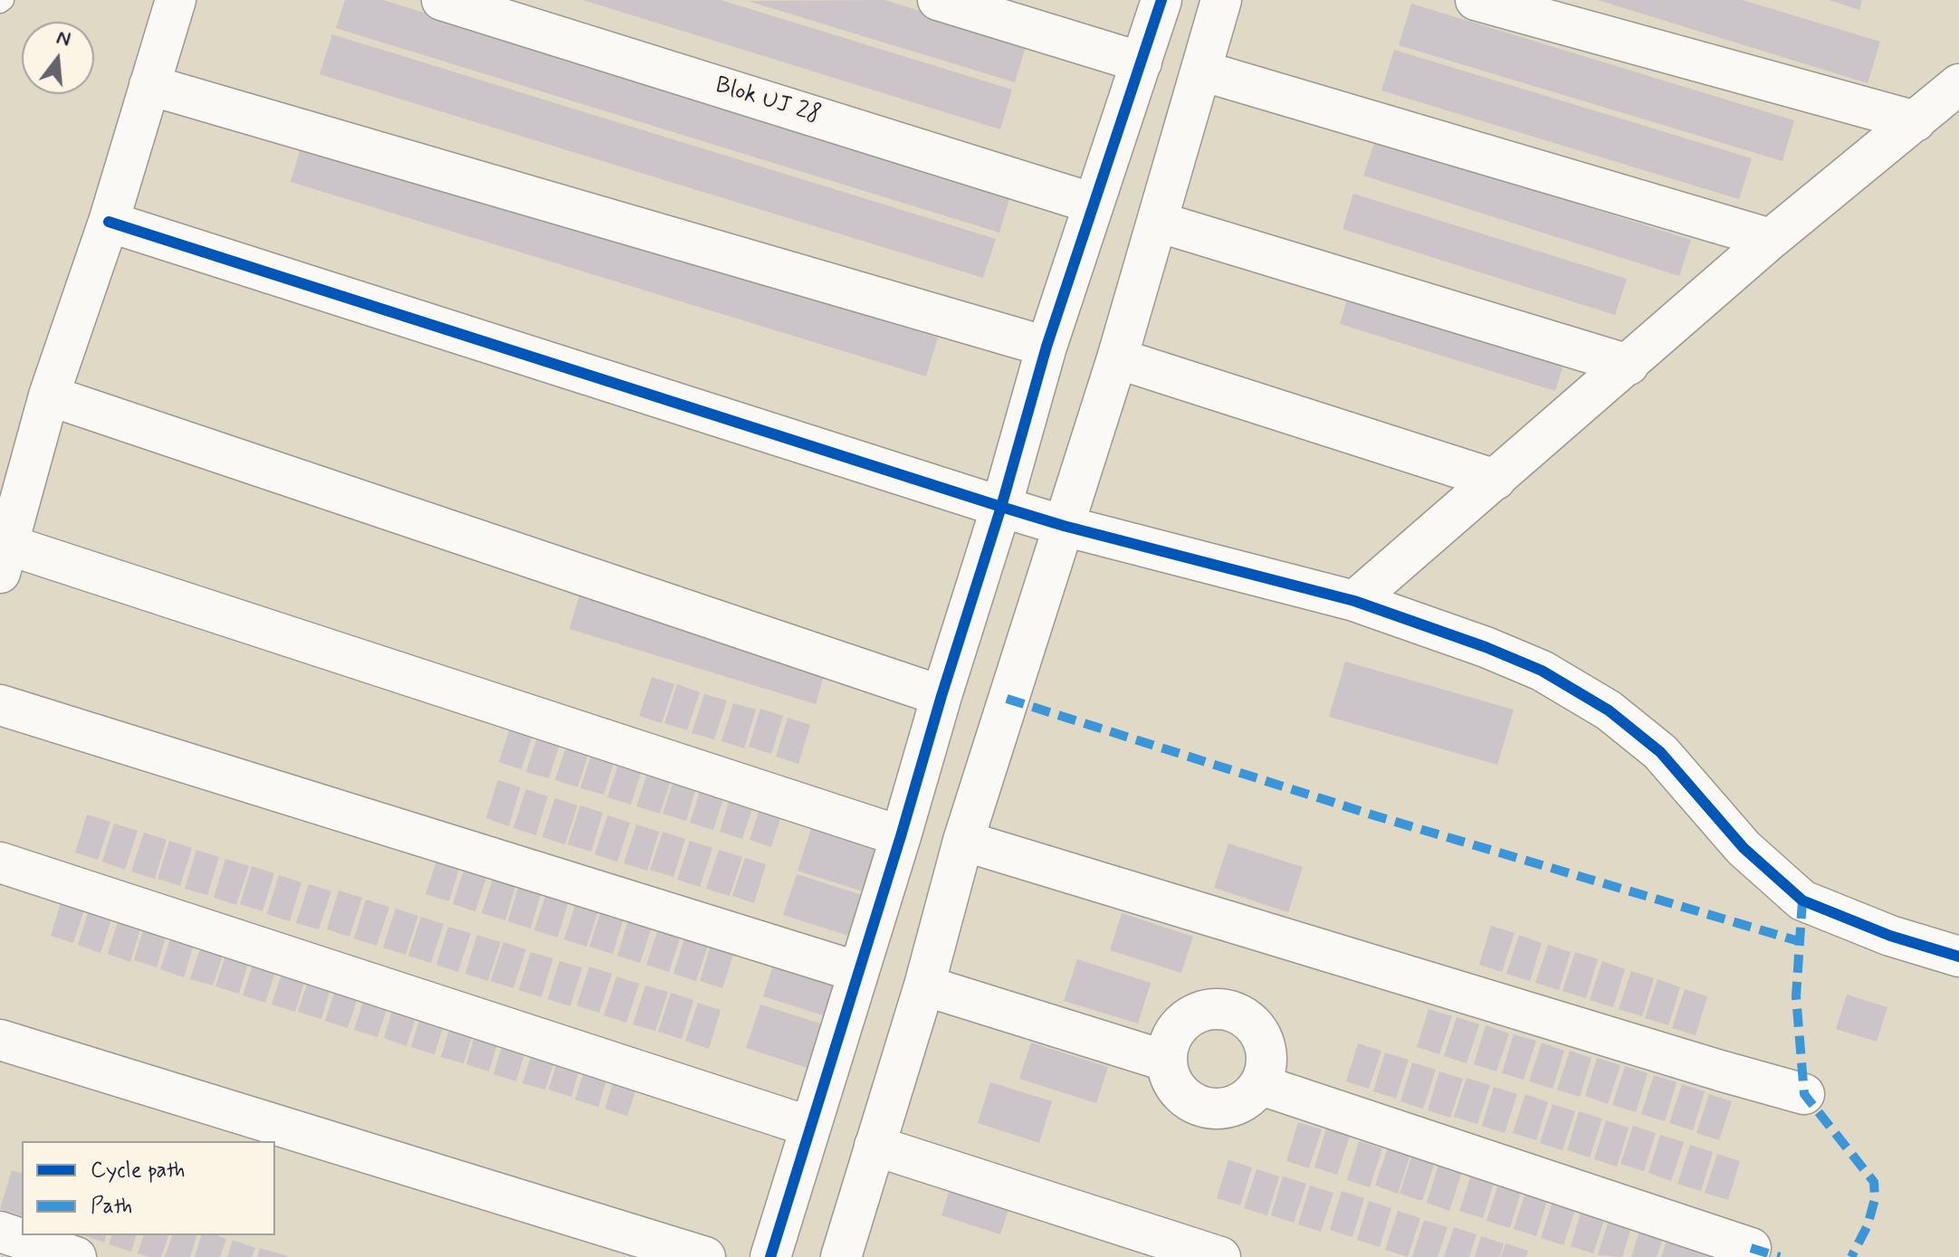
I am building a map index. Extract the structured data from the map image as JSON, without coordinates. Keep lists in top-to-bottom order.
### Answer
{
  "streets": {
    "street": ["Blok UJ 28"]
  },
  "legend": ["Cycle path", "Path"],
  "north": "top"
}
